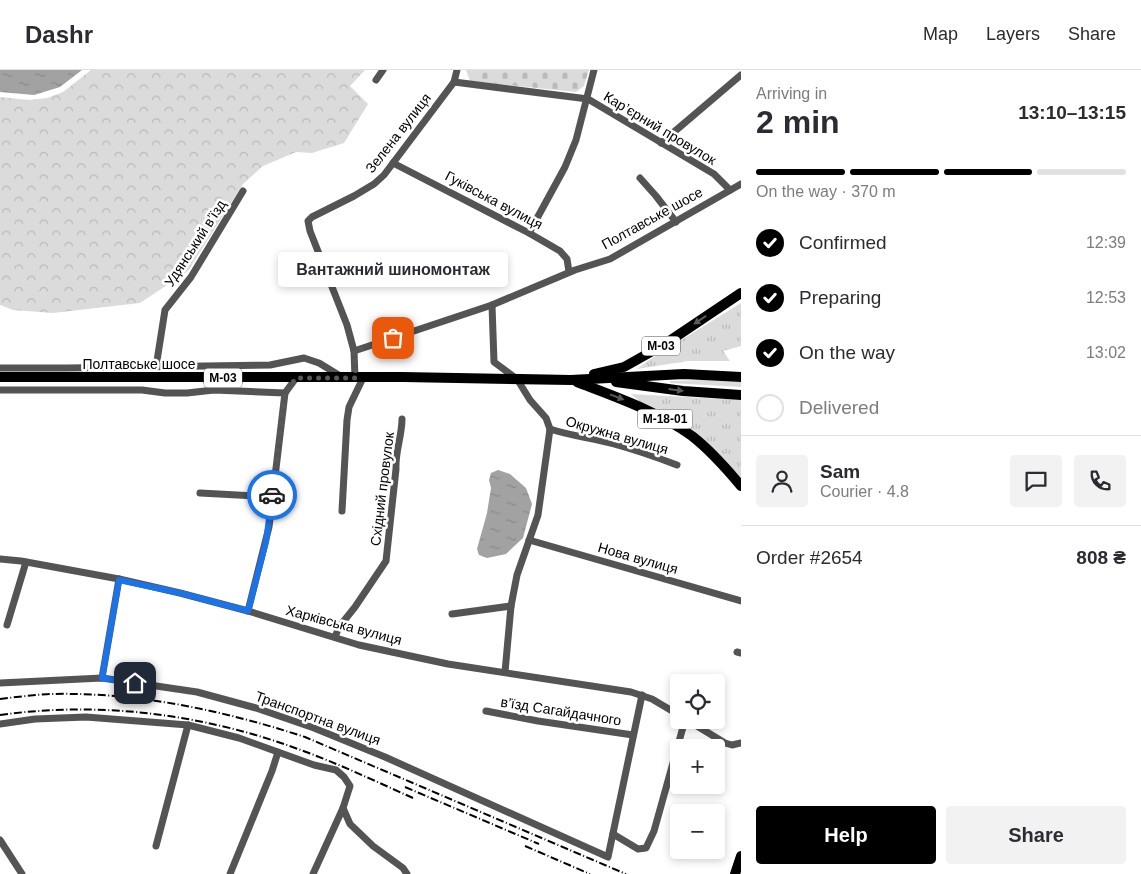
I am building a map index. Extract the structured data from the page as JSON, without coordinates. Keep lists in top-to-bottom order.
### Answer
{
  "streets": {
    "highway": ["Полтавське шосе", "М-03", "М-18-01"],
    "street": [
      "Кар’єрний провулок",
      "Зелена вулиця",
      "Гуківська вулиця",
      "Удянський в’їзд",
      "Окружна вулиця",
      "Східний провулок",
      "Нова вулиця",
      "Харківська вулиця",
      "в’їзд Сагайдачного",
      "Транспортна вулиця"
    ]
  },
  "crossings": [
    ["Кар’єрний провулок", "Зелена вулиця"],
    ["Кар’єрний провулок", "Полтавське шосе"],
    ["Зелена вулиця", "Гуківська вулиця"],
    ["Зелена вулиця", "Полтавське шосе"],
    ["Гуківська вулиця", "Полтавське шосе"],
    ["Полтавське шосе", "М-03"],
    ["Полтавське шосе", "М-18-01"],
    ["М-03", "М-18-01"],
    ["Східний провулок", "Харківська вулиця"]
  ],
  "places": ["Вантажний шиномонтаж"],
  "page": {
    "header": "Dashr",
    "nav": ["Map", "Layers", "Share"],
    "heading": ["2 min", "Arriving in", "13:10–13:15"],
    "panel": [
      "Sam",
      "Courier · 4.8",
      "Order #2654",
      "808 ₴"
    ],
    "bar": "On the way · 370 m",
    "list": [
      ["Confirmed", "12:39"],
      ["Preparing", "12:53"],
      ["On the way", "13:02"],
      "Delivered"
    ],
    "bubble": "Вантажний шиномонтаж",
    "map_buttons": ["+", "−"],
    "buttons": ["Help", "Share"]
  }
}
